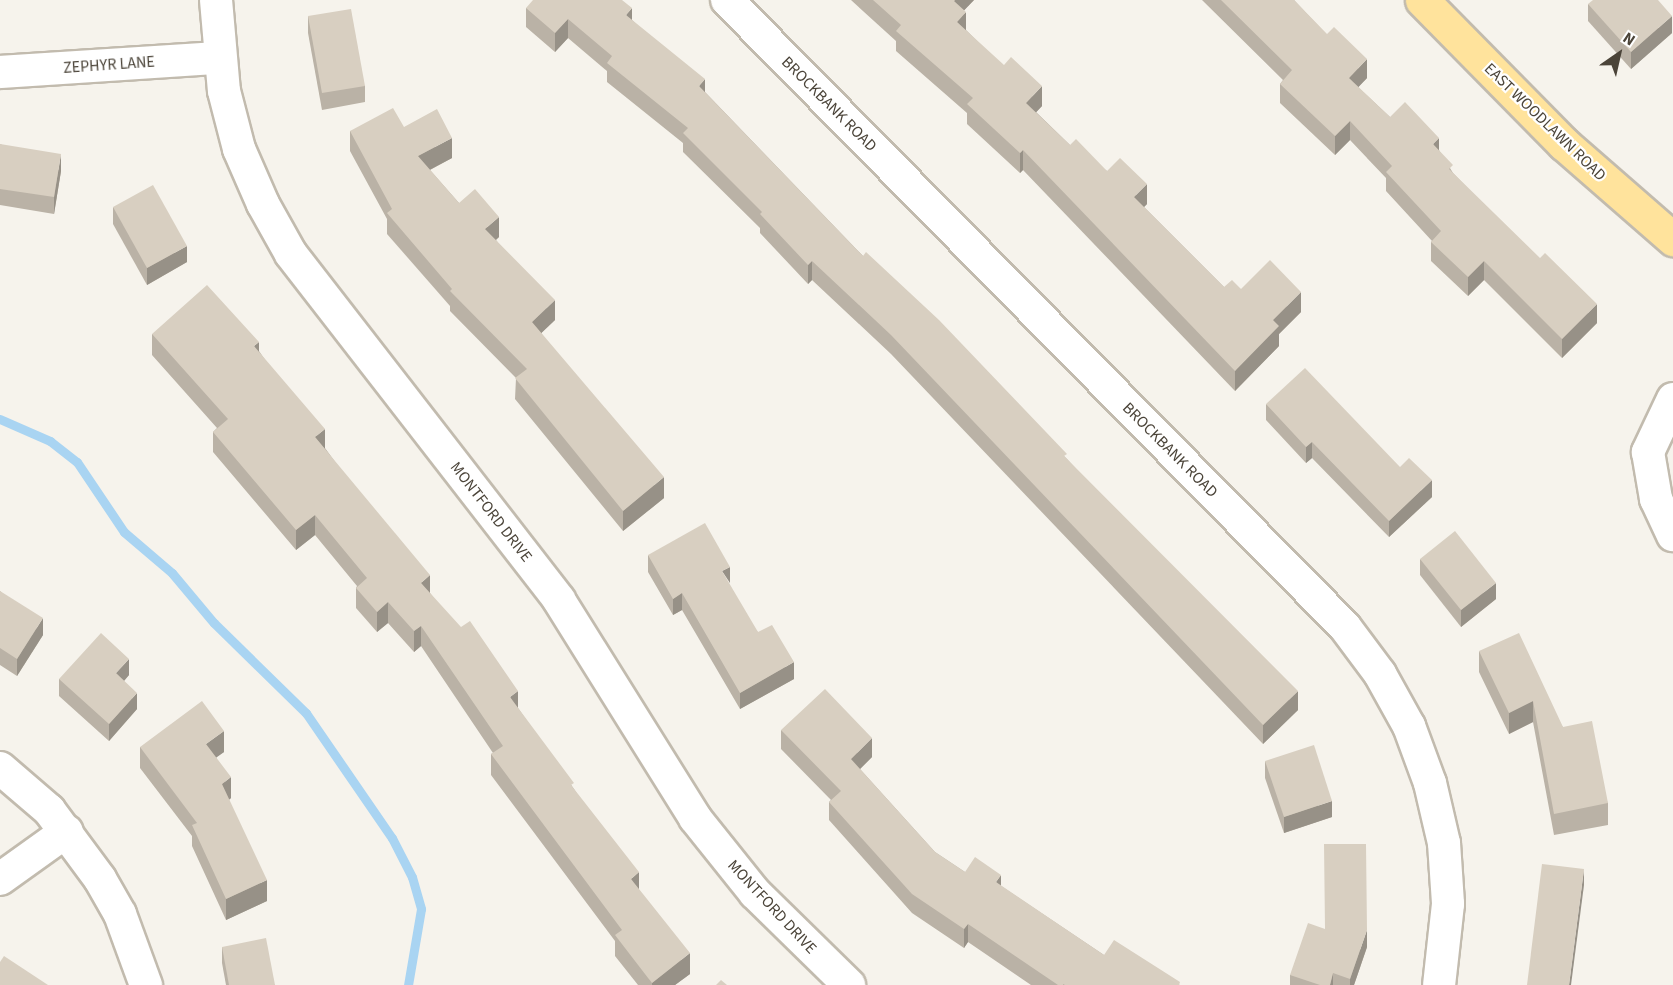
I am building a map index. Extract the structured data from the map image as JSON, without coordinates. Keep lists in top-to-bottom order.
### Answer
{
  "streets": {
    "main road": ["EAST WOODLAWN ROAD"],
    "street": ["ZEPHYR LANE", "BROCKBANK ROAD", "MONTFORD DRIVE"]
  },
  "crossings": [
    ["ZEPHYR LANE", "MONTFORD DRIVE"]
  ],
  "north": "top right"
}
